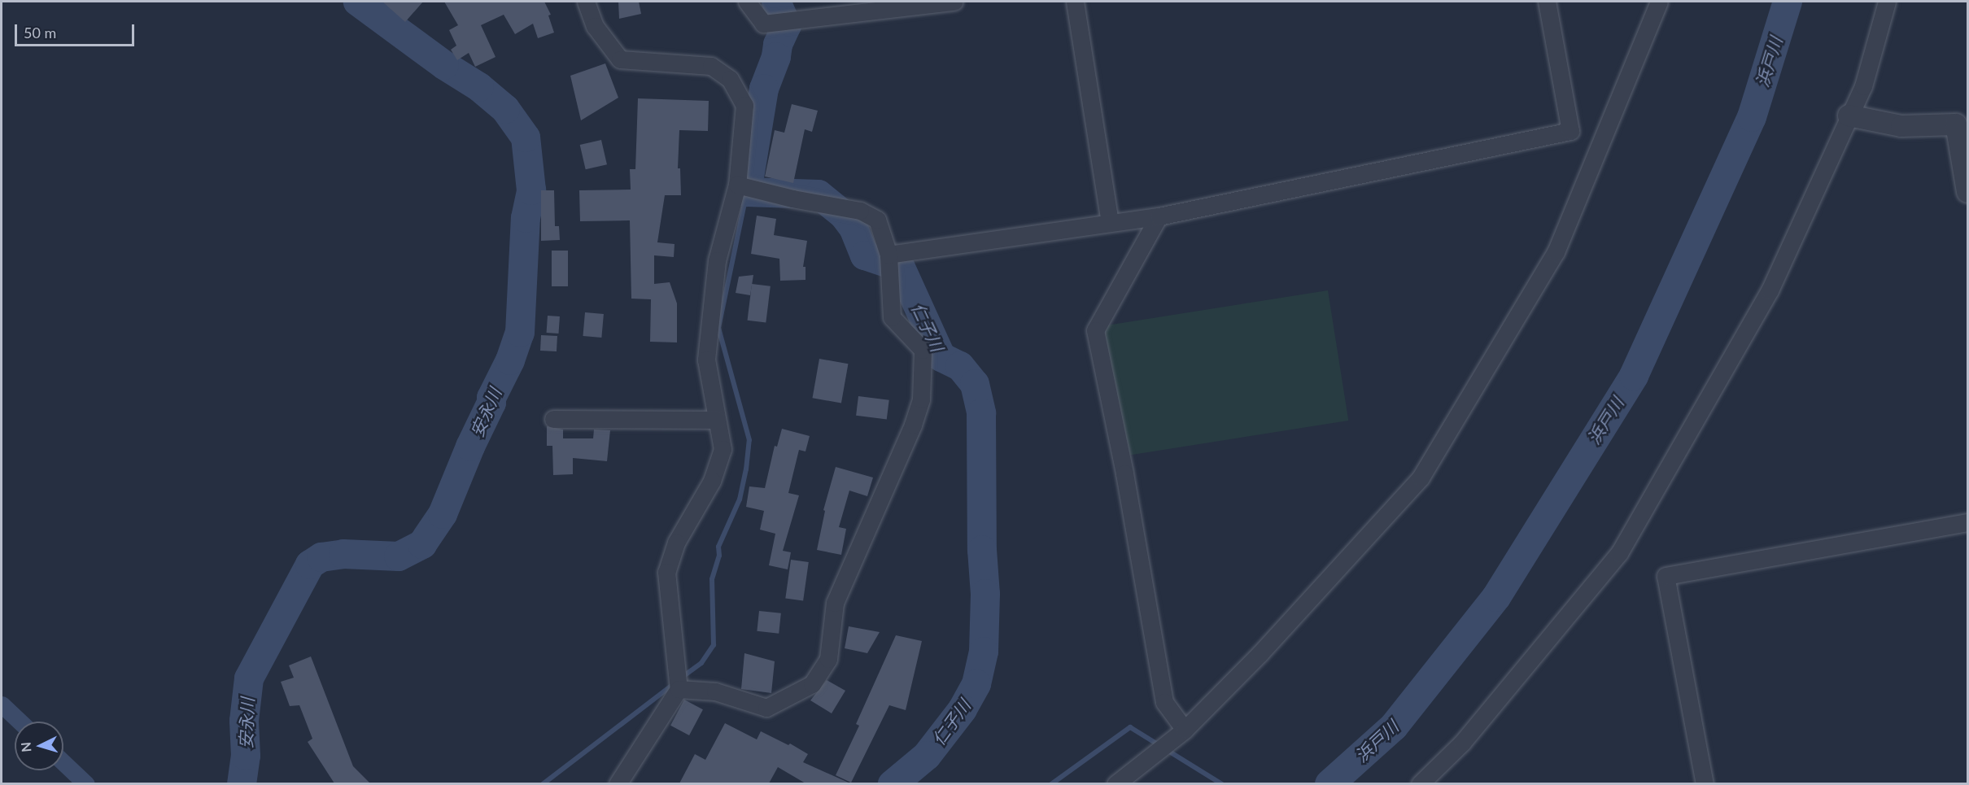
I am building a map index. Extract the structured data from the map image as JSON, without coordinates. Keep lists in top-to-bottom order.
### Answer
{
  "water": ["浜戸川", "仁子川", "安永川"],
  "scale_bar": "50 m",
  "north": "left"
}
